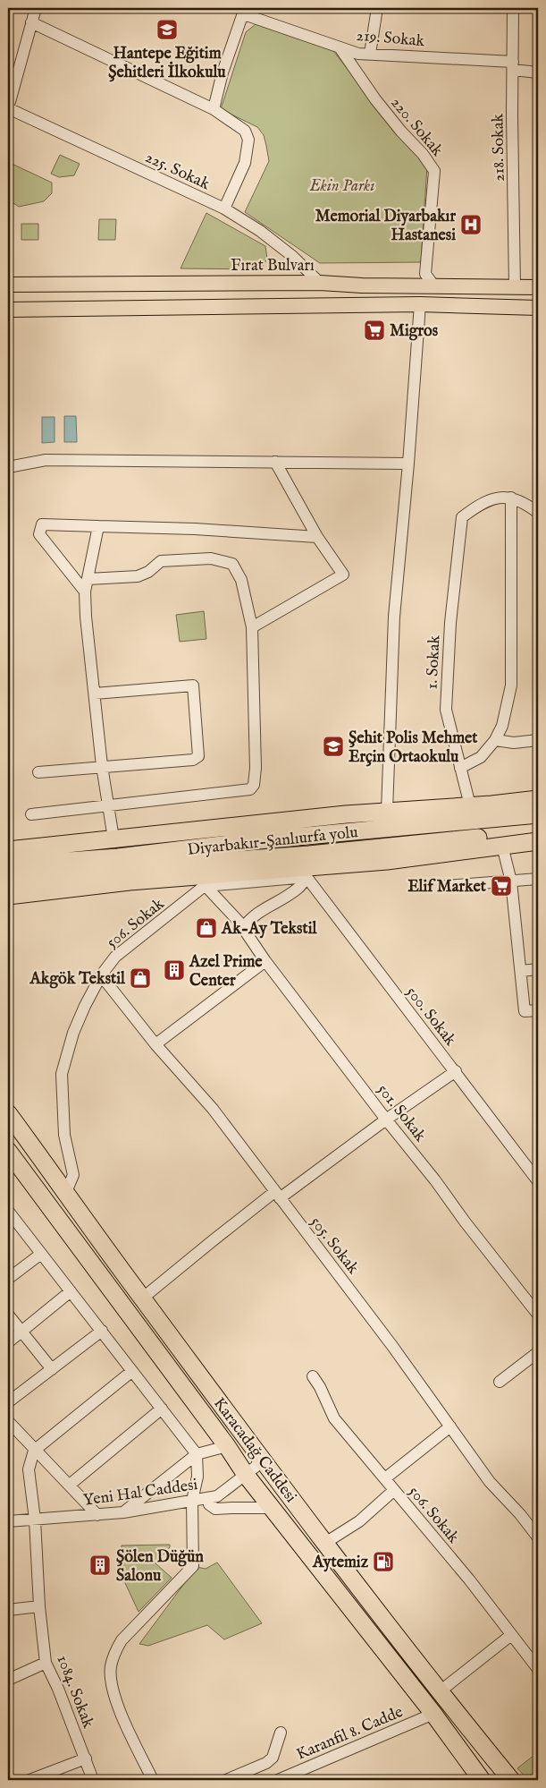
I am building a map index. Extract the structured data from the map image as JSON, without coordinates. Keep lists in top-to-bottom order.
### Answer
{
  "streets": {
    "highway": ["Diyarbakır-Şanlıurfa yolu", "Karacadağ Caddesi"],
    "main road": ["Fırat Bulvarı"],
    "street": [
      "219. Sokak",
      "220. Sokak",
      "218. Sokak",
      "225. Sokak",
      "1. Sokak",
      "506. Sokak",
      "500. Sokak",
      "501. Sokak",
      "505. Sokak",
      "Yeni Hal Caddesi",
      "1084. Sokak",
      "Karanfil 8. Cadde"
    ]
  },
  "crossings": [
    ["219. Sokak", "220. Sokak"],
    ["219. Sokak", "218. Sokak"],
    ["220. Sokak", "Fırat Bulvarı"],
    ["218. Sokak", "Fırat Bulvarı"],
    ["225. Sokak", "Fırat Bulvarı"],
    ["506. Sokak", "501. Sokak"],
    ["506. Sokak", "505. Sokak"],
    ["506. Sokak", "Karacadağ Caddesi"],
    ["Karacadağ Caddesi", "Yeni Hal Caddesi"],
    ["Karacadağ Caddesi", "Karanfil 8. Cadde"],
    ["Yeni Hal Caddesi", "1084. Sokak"]
  ],
  "parks": ["Ekin Parkı"],
  "places": {
    "school or university": ["Hantepe Eğitim Şehitleri İlkokulu", "Şehit Polis Mehmet Erçin Ortaokulu"],
    "hospital": ["Memorial Diyarbakır Hastanesi"],
    "supermarket": ["Migros", "Elif Market"],
    "shop": ["Ak-Ay Tekstil", "Akgök Tekstil"],
    "building": ["Azel Prime Center", "Şölen Düğün Salonu"],
    "fuel station": ["Aytemiz"]
  }
}
